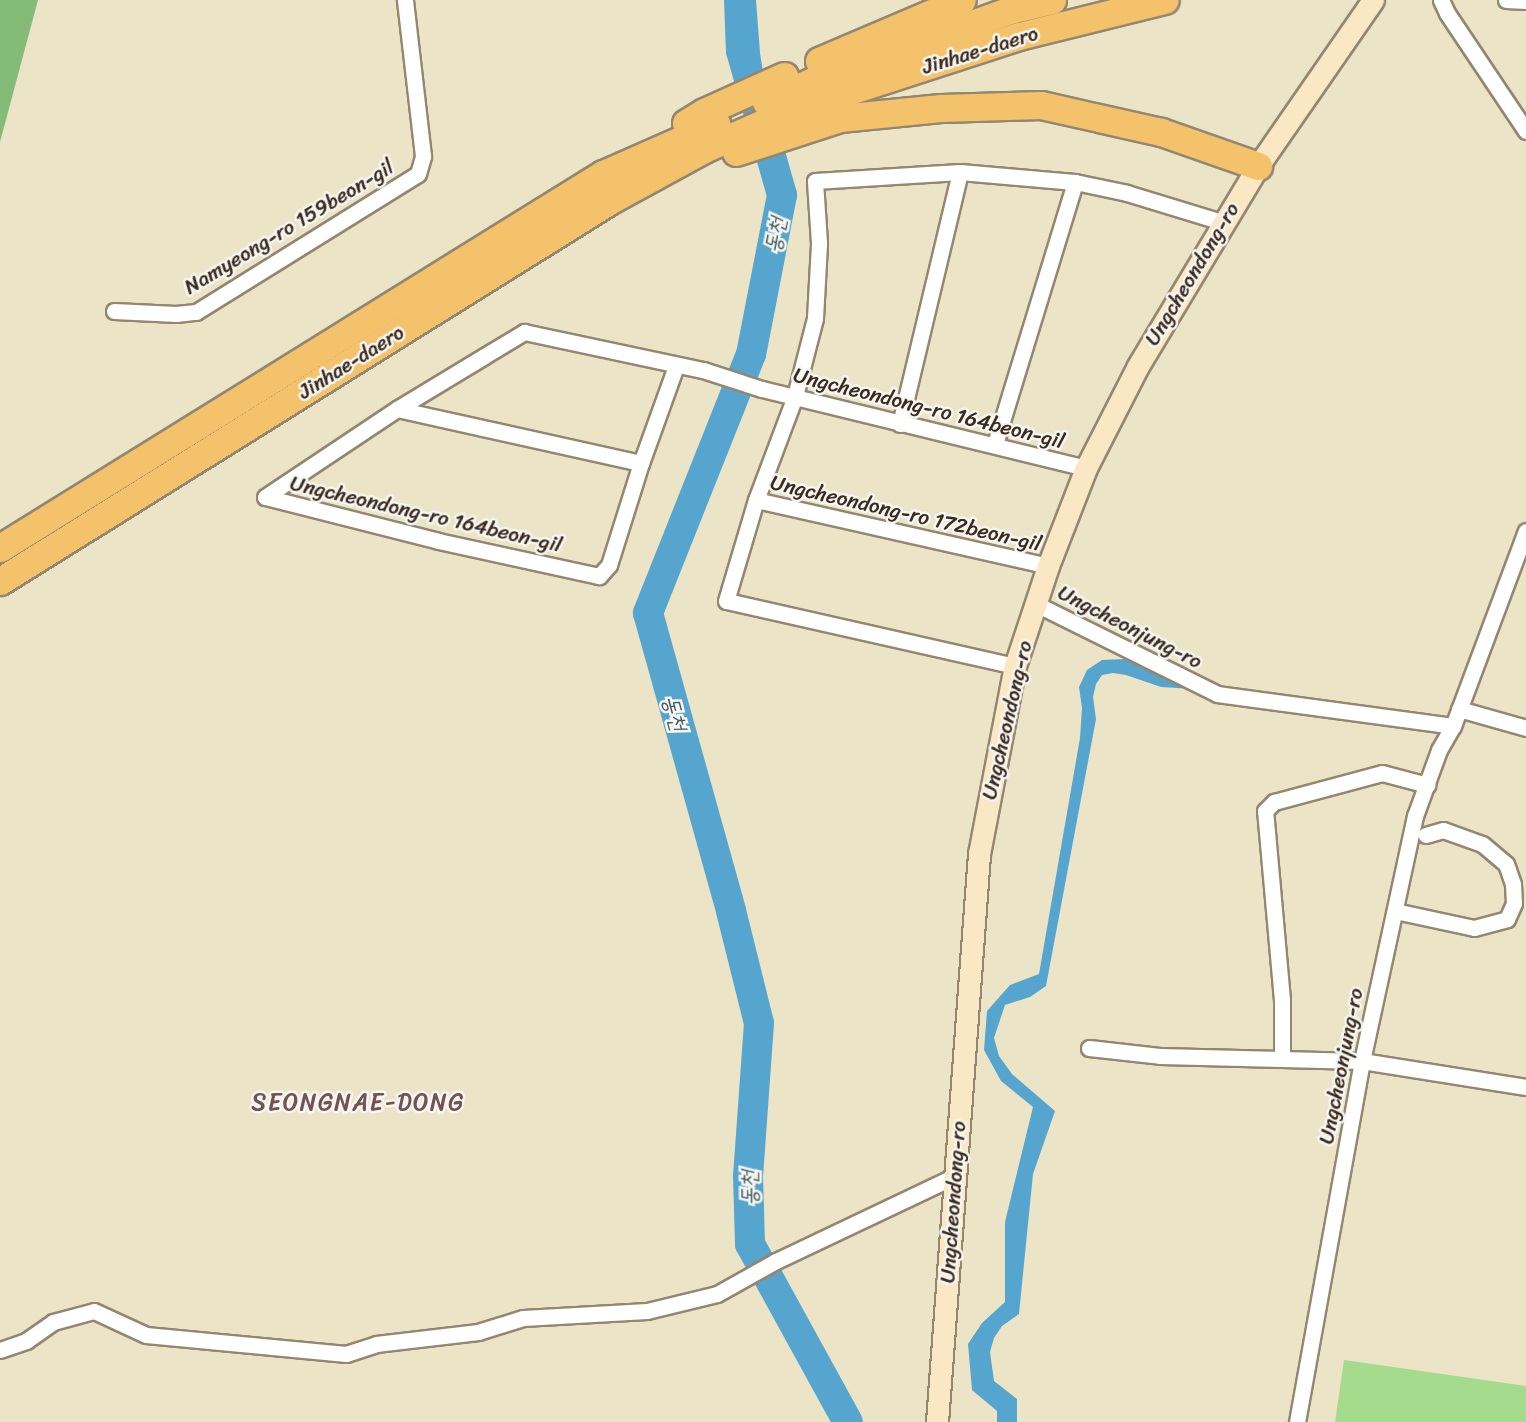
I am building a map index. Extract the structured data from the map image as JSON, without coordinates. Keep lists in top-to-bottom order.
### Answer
{
  "streets": {
    "highway": ["Jinhae-daero"],
    "main road": ["Ungcheondong-ro"],
    "street": [
      "Namyeong-ro 159beon-gil",
      "Ungcheondong-ro 164beon-gil",
      "Ungcheondong-ro 172beon-gil",
      "Ungcheonjung-ro"
    ]
  },
  "crossings": [
    ["Ungcheondong-ro", "Ungcheondong-ro 164beon-gil"],
    ["Ungcheondong-ro", "Ungcheondong-ro 172beon-gil"],
    ["Ungcheondong-ro", "Ungcheonjung-ro"],
    ["Ungcheondong-ro 164beon-gil", "Ungcheondong-ro 172beon-gil"]
  ],
  "districts": ["SEONGNAE-DONG"],
  "water": ["동천"]
}
